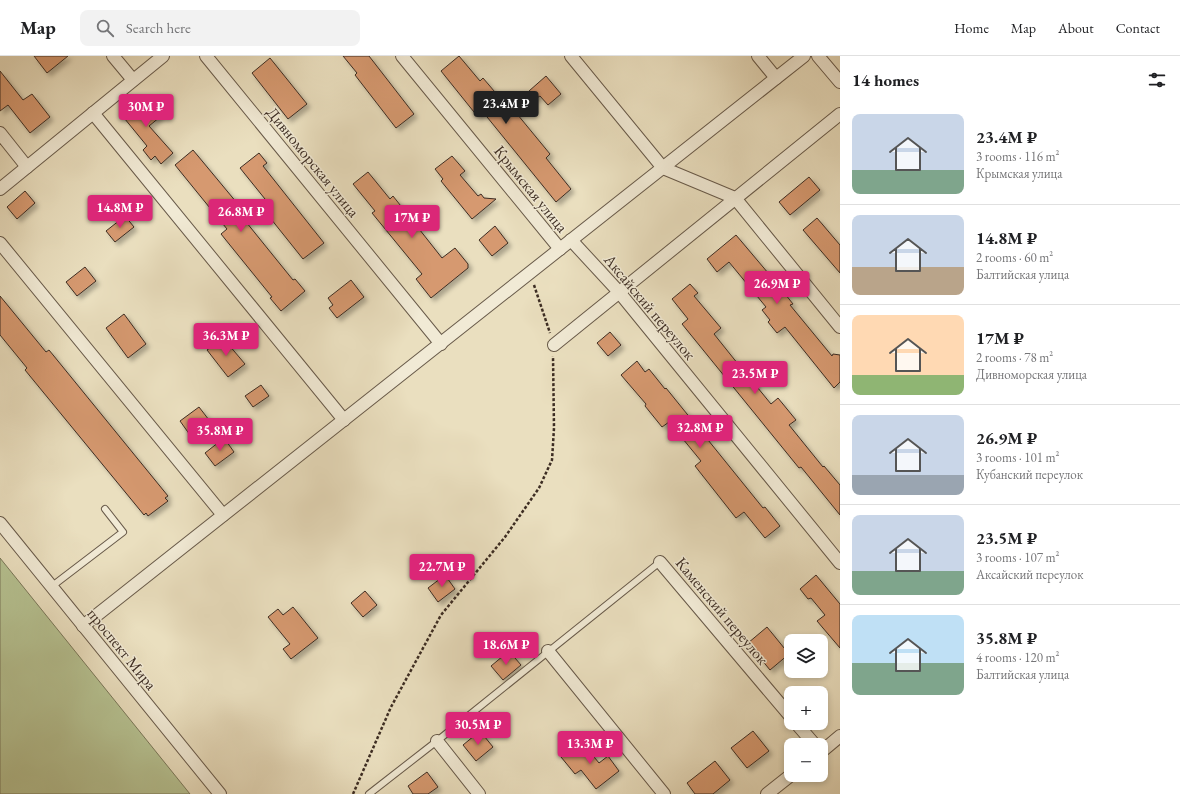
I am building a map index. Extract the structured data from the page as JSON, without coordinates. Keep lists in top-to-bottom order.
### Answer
{
  "streets": {
    "street": [
      "Дивноморская улица",
      "Крымская улица",
      "Аксайский переулок",
      "Каменский переулок",
      "проспект Мира"
    ]
  },
  "page": {
    "header": "Map",
    "search": "Search here",
    "nav": [
      "Home",
      "Map",
      "About",
      "Contact"
    ],
    "heading": "14 homes",
    "price": [
      "23.4M ₽",
      "30M ₽",
      "14.8M ₽",
      "26.8M ₽",
      "17M ₽",
      "26.9M ₽",
      "36.3M ₽",
      "23.5M ₽",
      "32.8M ₽",
      "35.8M ₽",
      "22.7M ₽",
      "18.6M ₽",
      "30.5M ₽",
      "13.3M ₽"
    ],
    "list": [
      {
        "name": "23.4M ₽",
        "note": "3 rooms · 116 m² · Крымская улица"
      },
      {
        "name": "14.8M ₽",
        "note": "2 rooms · 60 m² · Балтийская улица"
      },
      {
        "name": "17M ₽",
        "note": "2 rooms · 78 m² · Дивноморская улица"
      },
      {
        "name": "26.9M ₽",
        "note": "3 rooms · 101 m² · Кубанский переулок"
      },
      {
        "name": "23.5M ₽",
        "note": "3 rooms · 107 m² · Аксайский переулок"
      },
      {
        "name": "35.8M ₽",
        "note": "4 rooms · 120 m² · Балтийская улица"
      }
    ],
    "map_buttons": ["+", "−"]
  }
}
